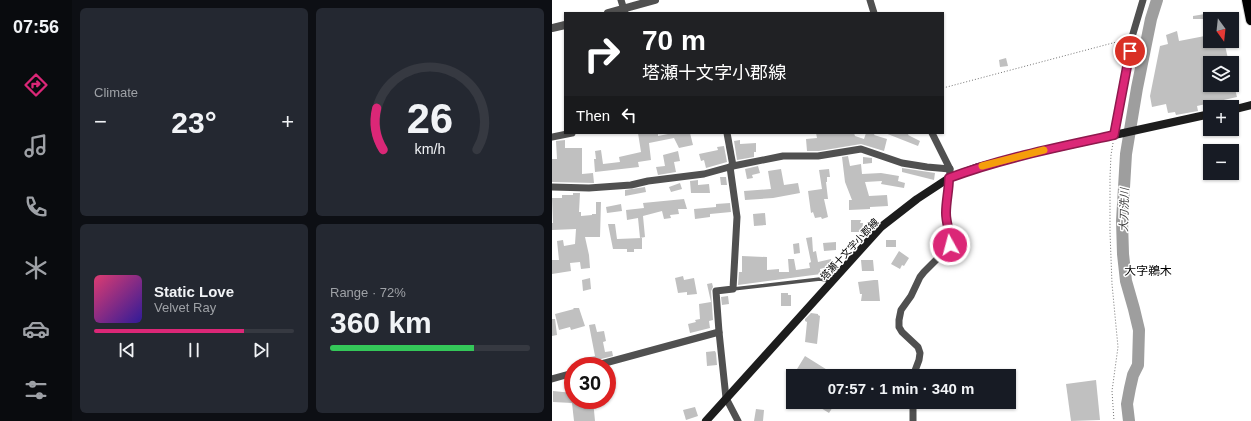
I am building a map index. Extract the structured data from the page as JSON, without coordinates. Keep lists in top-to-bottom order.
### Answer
{
  "streets": {
    "main road": ["塔瀬十文字小郡線"]
  },
  "districts": ["大字鵜木"],
  "water": ["大刀洗川"],
  "north": "bottom",
  "page": {
    "tabs": "07:56",
    "tile": [
      "Climate",
      ["Range · 72%", "360 km"]
    ],
    "map_buttons": ["+", "−"],
    "turn": ["70 m", "塔瀬十文字小郡線"],
    "then": "Then",
    "heat": ["−", "23°", "+"],
    "song": ["Static Love", "Velvet Ray"],
    "limit": "30",
    "trip": "07:57 · 1 min · 340 m",
    "gauge": ["26", "km/h"]
  }
}
